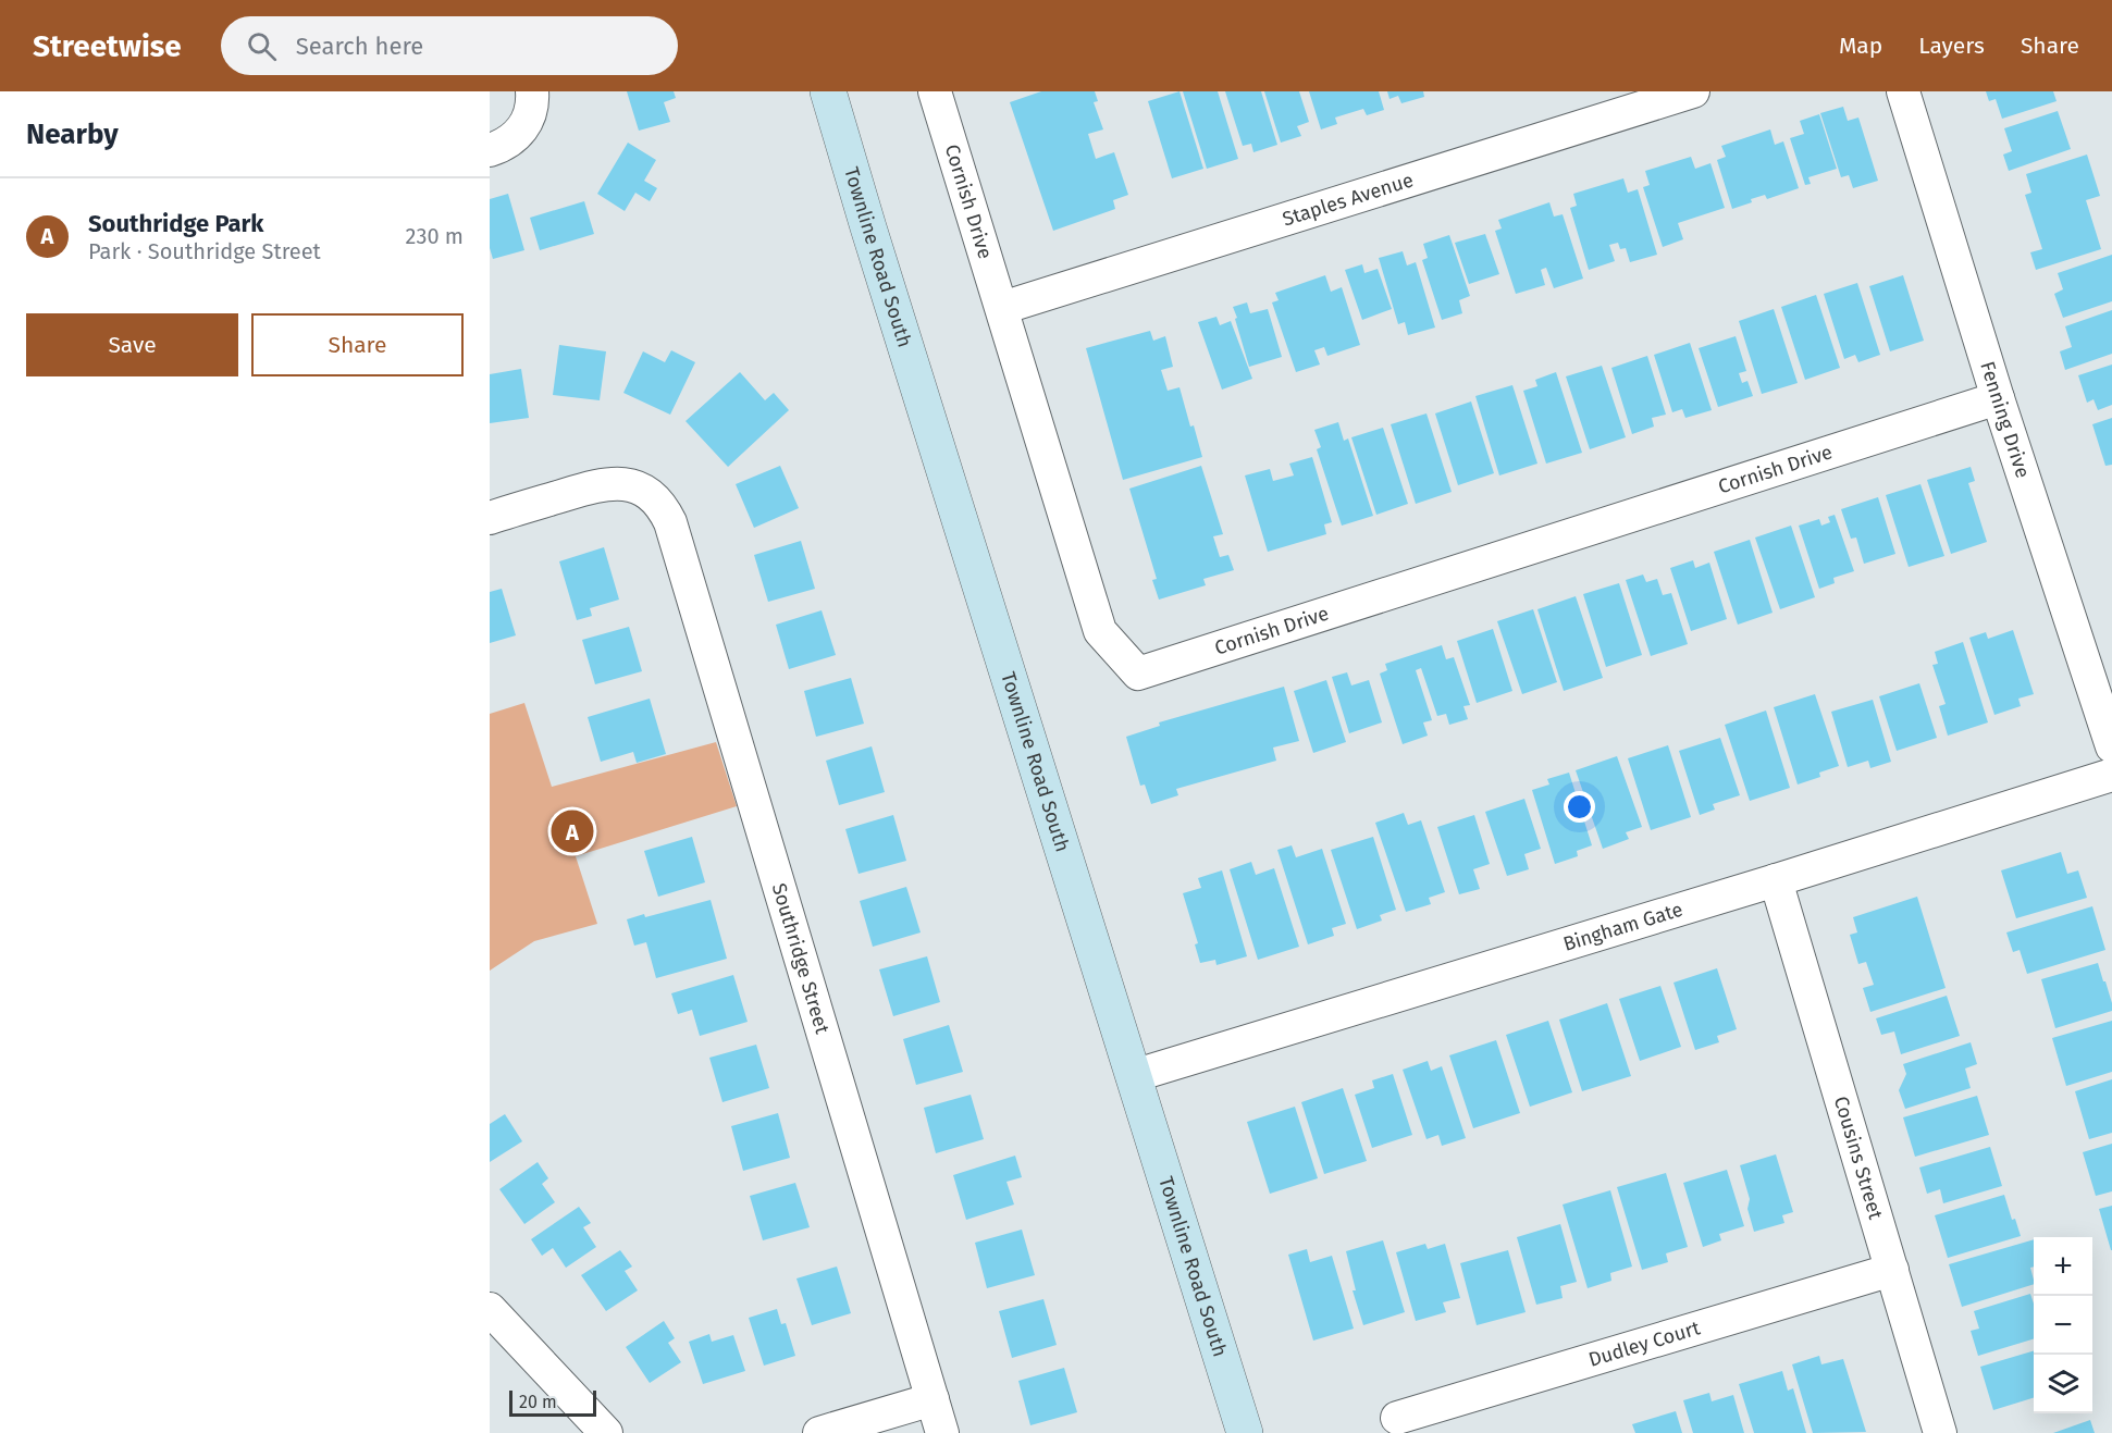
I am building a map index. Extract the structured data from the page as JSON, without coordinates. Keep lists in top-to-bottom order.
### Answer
{
  "streets": {
    "street": [
      "Staples Avenue",
      "Cornish Drive",
      "Townline Road South",
      "Fenning Drive",
      "Bingham Gate",
      "Southridge Street",
      "Cousins Street",
      "Dudley Court"
    ]
  },
  "crossings": [
    ["Staples Avenue", "Cornish Drive"],
    ["Cornish Drive", "Fenning Drive"],
    ["Townline Road South", "Bingham Gate"],
    ["Bingham Gate", "Cousins Street"],
    ["Cousins Street", "Dudley Court"]
  ],
  "scale_bar": "20 m",
  "page": {
    "header": "Streetwise",
    "search": "Search here",
    "nav": ["Map", "Layers", "Share"],
    "heading": "Nearby",
    "list": [
      {
        "mark": "A",
        "name": "Southridge Park",
        "note": "Park · Southridge Street",
        "value": "230 m"
      }
    ],
    "buttons": ["Save", "Share"],
    "pins": "A",
    "map_buttons": ["+", "−"],
    "scale": "20 m"
  }
}
